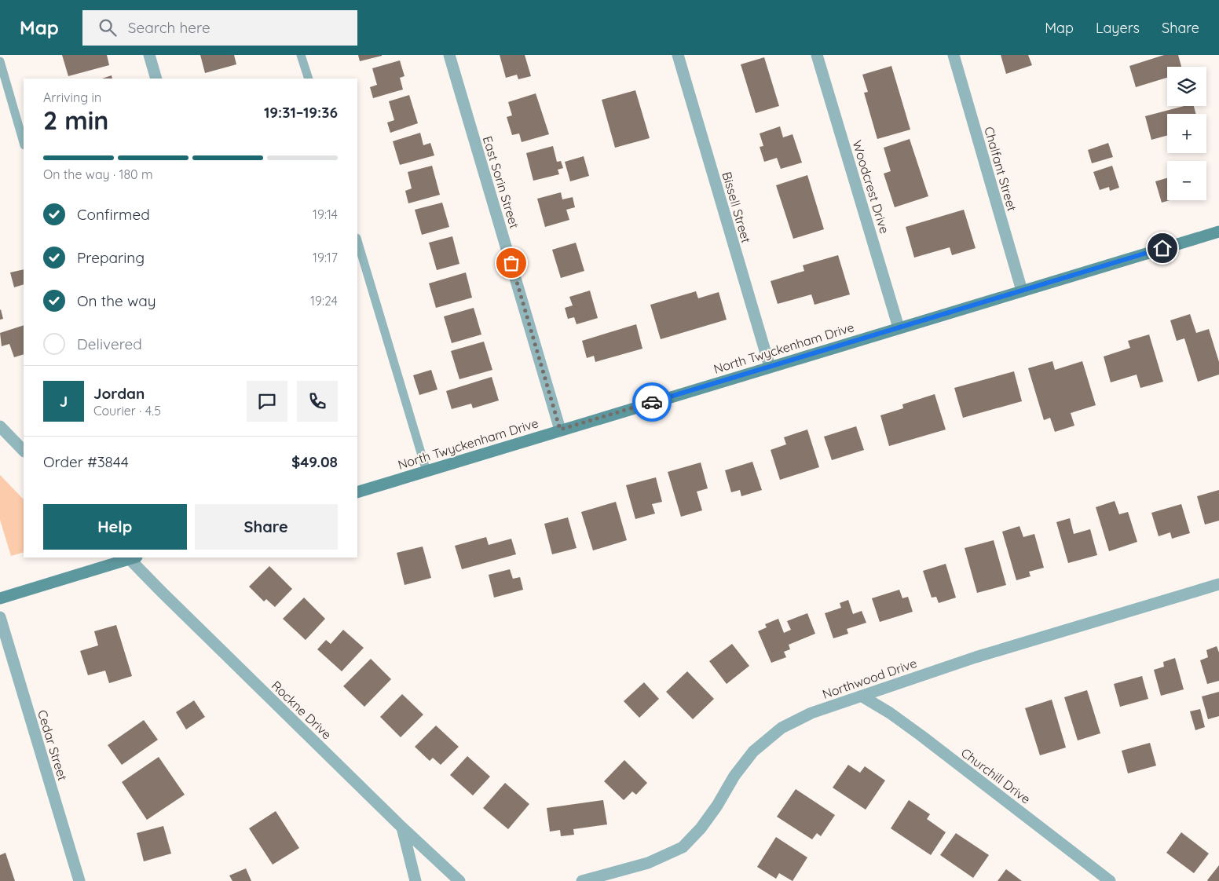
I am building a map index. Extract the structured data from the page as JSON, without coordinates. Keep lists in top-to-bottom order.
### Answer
{
  "streets": {
    "street": [
      "Chalfant Street",
      "East Sorin Street",
      "Woodcrest Drive",
      "Bissell Street",
      "North Twyckenham Drive",
      "Northwood Drive",
      "Rockne Drive",
      "Cedar Street",
      "Churchill Drive"
    ]
  },
  "crossings": [
    ["Chalfant Street", "North Twyckenham Drive"],
    ["East Sorin Street", "North Twyckenham Drive"],
    ["Woodcrest Drive", "North Twyckenham Drive"],
    ["Bissell Street", "North Twyckenham Drive"],
    ["Northwood Drive", "Churchill Drive"]
  ],
  "page": {
    "header": "Map",
    "search": "Search here",
    "nav": ["Map", "Layers", "Share"],
    "map_buttons": ["+", "−"],
    "heading": ["2 min", "Arriving in", "19:31–19:36"],
    "panel": [
      "Jordan",
      "Courier · 4.5",
      "Order #3844",
      "$49.08"
    ],
    "bar": "On the way · 180 m",
    "list": [
      ["Confirmed", "19:14"],
      ["Preparing", "19:17"],
      ["On the way", "19:24"],
      "Delivered"
    ],
    "round": "J",
    "buttons": ["Help", "Share"]
  }
}
